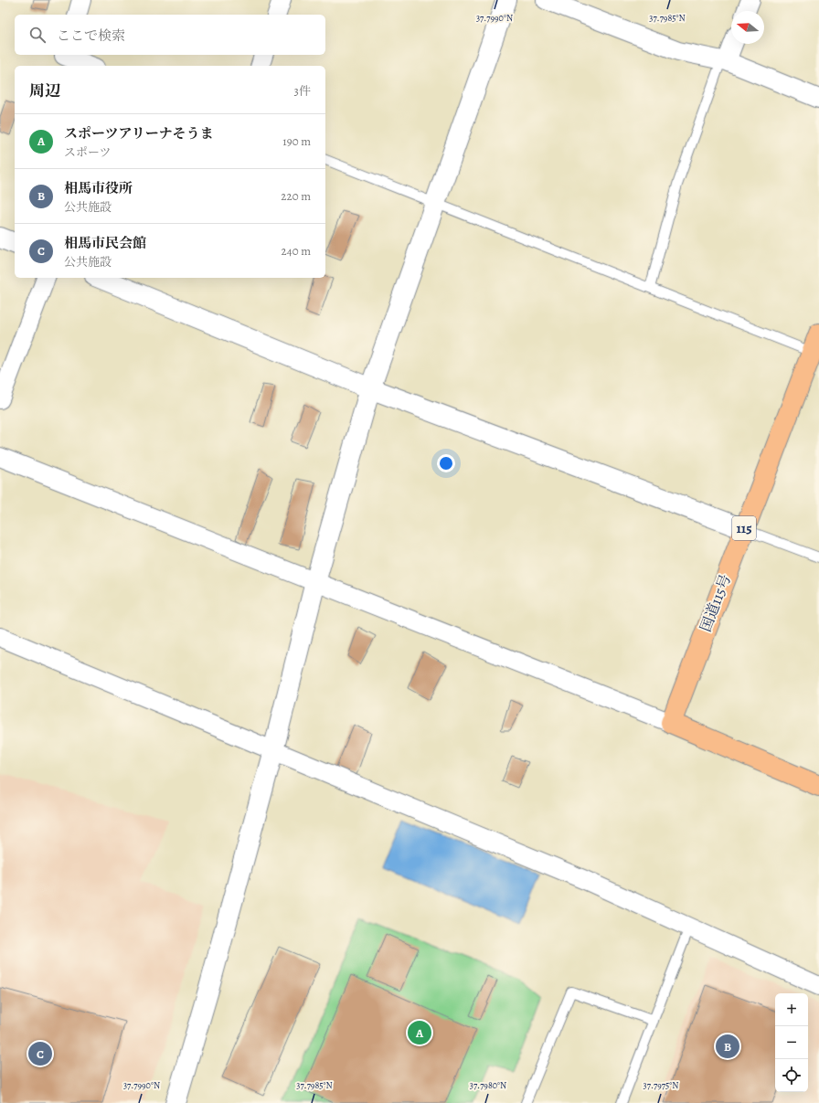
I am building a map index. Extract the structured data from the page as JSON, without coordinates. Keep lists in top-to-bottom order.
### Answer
{
  "streets": {
    "highway": ["115", "国道115号"]
  },
  "north": "left",
  "page": {
    "search": "ここで検索",
    "heading": ["周辺", "3件"],
    "list": [
      {
        "mark": "A",
        "name": "スポーツアリーナそうま",
        "note": "スポーツ",
        "value": "190 m"
      },
      {
        "mark": "B",
        "name": "相馬市役所",
        "note": "公共施設",
        "value": "220 m"
      },
      {
        "mark": "C",
        "name": "相馬市民会館",
        "note": "公共施設",
        "value": "240 m"
      }
    ],
    "map_buttons": ["+", "−"],
    "pins": ["A", "B", "C"]
  },
  "coordinates": [
    "37.7990°N",
    "37.7985°N",
    "37.7980°N",
    "37.7975°N"
  ]
}
